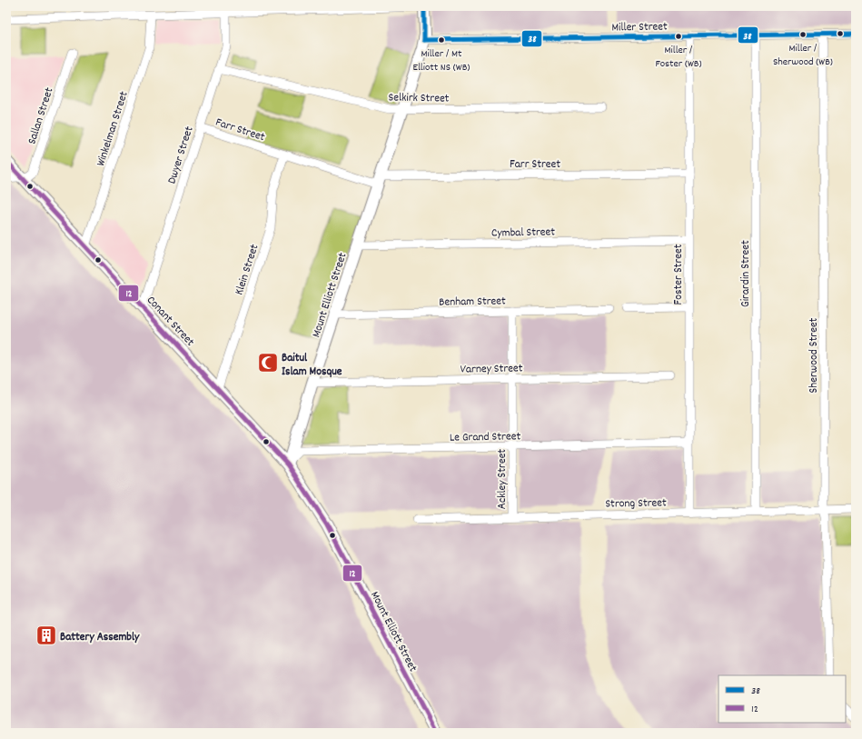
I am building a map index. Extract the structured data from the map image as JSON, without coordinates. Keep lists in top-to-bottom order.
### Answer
{
  "streets": {
    "main road": ["Mount Elliott Street", "Conant Street"],
    "street": [
      "Miller Street",
      "Selkirk Street",
      "Sallan Street",
      "Winkelman Street",
      "Farr Street",
      "Dwyer Street",
      "Cymbal Street",
      "Klein Street",
      "Girardin Street",
      "Foster Street",
      "Benham Street",
      "Sherwood Street",
      "Varney Street",
      "Le Grand Street",
      "Ackley Street",
      "Strong Street"
    ]
  },
  "crossings": [
    ["Miller Street", "Girardin Street"],
    ["Miller Street", "Foster Street"],
    ["Miller Street", "Mount Elliott Street"],
    ["Miller Street", "Sherwood Street"],
    ["Selkirk Street", "Dwyer Street"],
    ["Selkirk Street", "Mount Elliott Street"],
    ["Sallan Street", "Conant Street"],
    ["Winkelman Street", "Conant Street"],
    ["Farr Street", "Dwyer Street"],
    ["Farr Street", "Klein Street"],
    ["Farr Street", "Foster Street"],
    ["Farr Street", "Mount Elliott Street"],
    ["Dwyer Street", "Conant Street"],
    ["Cymbal Street", "Foster Street"],
    ["Cymbal Street", "Mount Elliott Street"],
    ["Klein Street", "Conant Street"],
    ["Girardin Street", "Strong Street"],
    ["Foster Street", "Le Grand Street"],
    ["Foster Street", "Strong Street"],
    ["Mount Elliott Street", "Benham Street"],
    ["Mount Elliott Street", "Conant Street"],
    ["Mount Elliott Street", "Varney Street"],
    ["Mount Elliott Street", "Le Grand Street"],
    ["Benham Street", "Ackley Street"],
    ["Conant Street", "Le Grand Street"],
    ["Sherwood Street", "Strong Street"],
    ["Varney Street", "Ackley Street"],
    ["Le Grand Street", "Ackley Street"],
    ["Ackley Street", "Strong Street"]
  ],
  "places": {
    "other": ["Miller / Sherwood (WB)", "Miller / Foster (WB)", "Miller / Mt Elliott NS (WB)"],
    "mosque": ["Baitul Islam Mosque"],
    "building": ["Battery Assembly"]
  },
  "lines": ["transit line 38", "transit line 12"],
  "legend": ["38", "12"]
}
